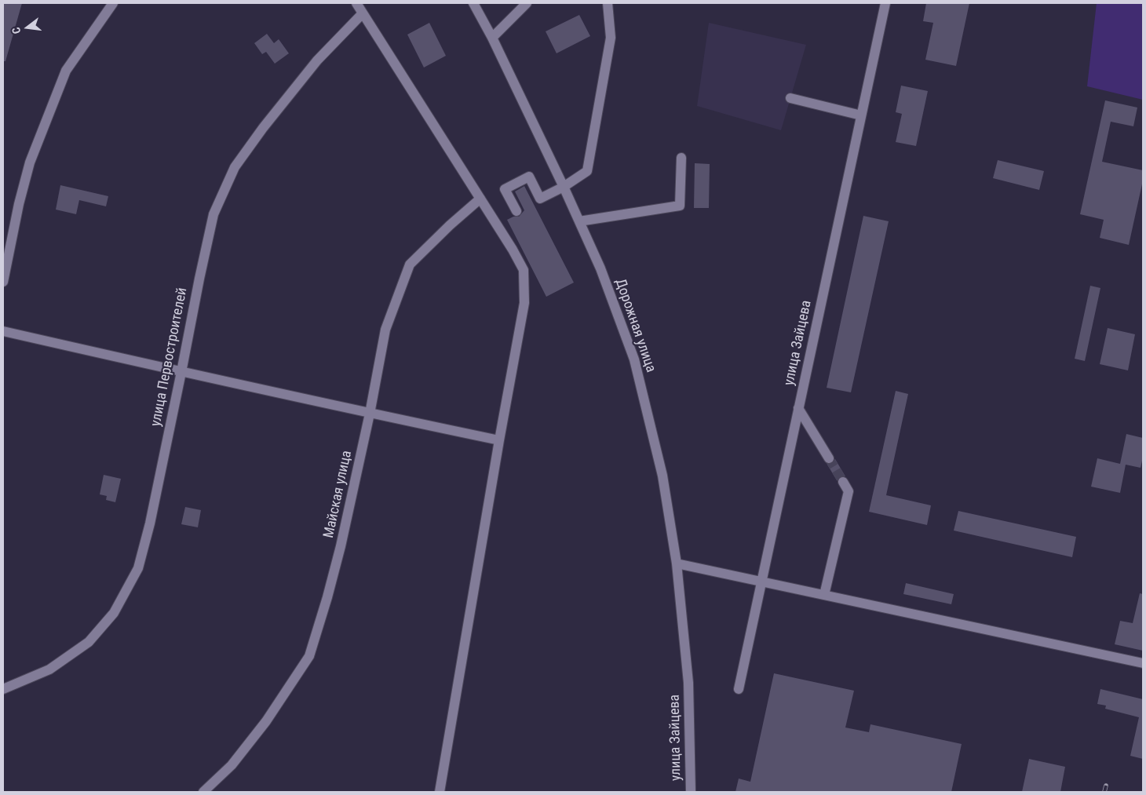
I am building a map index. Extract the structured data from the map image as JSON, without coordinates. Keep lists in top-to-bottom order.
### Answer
{
  "streets": {
    "street": [
      "Дорожная улица",
      "улица Зайцева",
      "улица Первостроителей",
      "Майская улица"
    ]
  },
  "crossings": [
    ["Дорожная улица", "улица Зайцева"]
  ],
  "north": "left"
}
